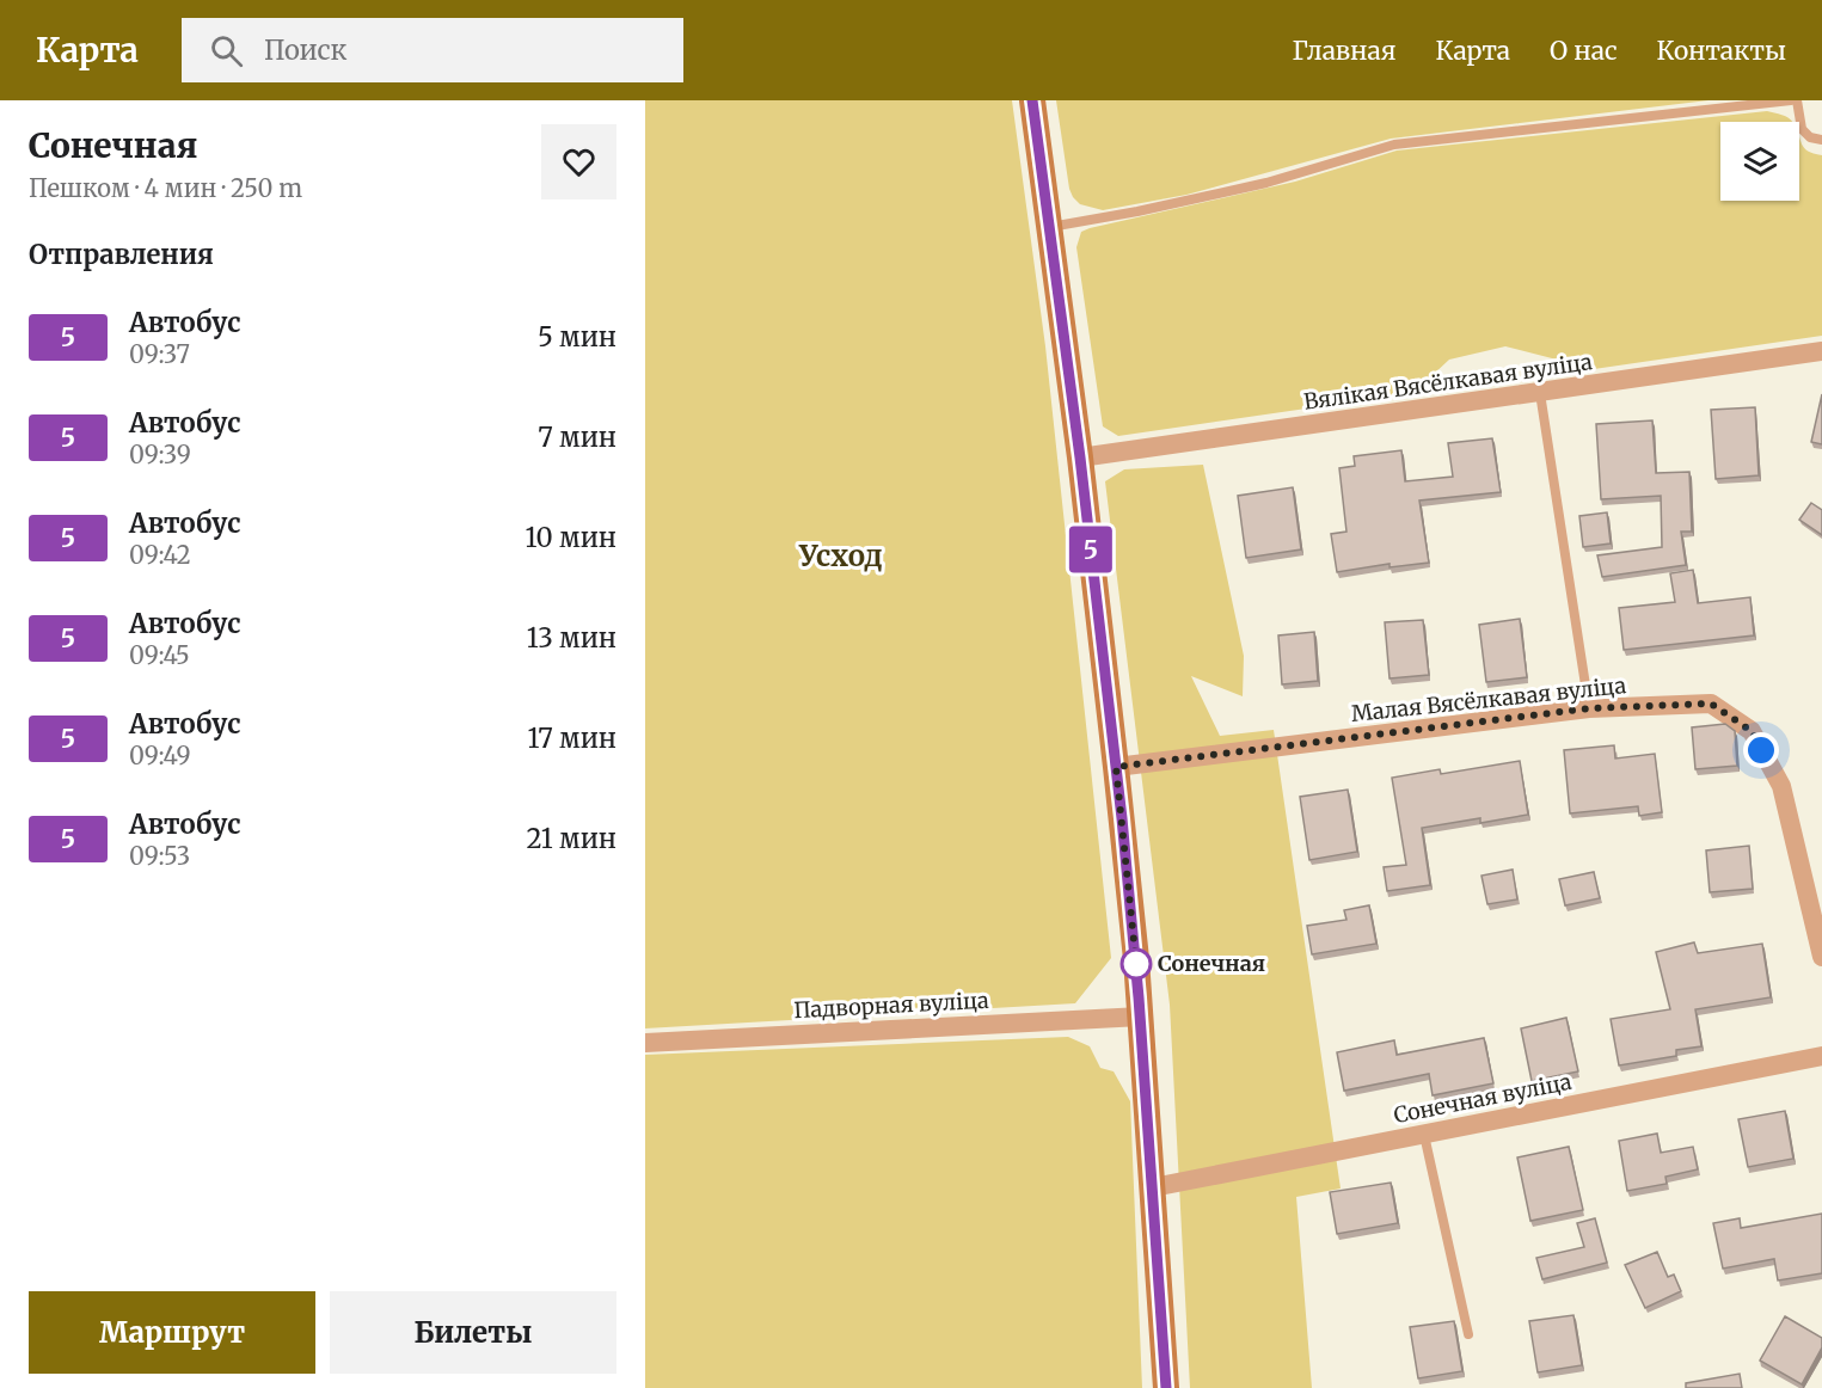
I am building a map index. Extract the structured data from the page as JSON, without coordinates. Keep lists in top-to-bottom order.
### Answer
{
  "streets": {
    "street": [
      "Вялікая Вясёлкавая вуліца",
      "Малая Вясёлкавая вуліца",
      "Падворная вуліца",
      "Сонечная вуліца"
    ]
  },
  "districts": ["Усход"],
  "places": ["Сонечная"],
  "lines": ["bus line 5"],
  "page": {
    "header": "Карта",
    "search": "Поиск",
    "nav": [
      "Главная",
      "Карта",
      "О нас",
      "Контакты"
    ],
    "heading": [
      ["Сонечная", "Пешком · 4 мин · 250 m"],
      "Отправления"
    ],
    "on_map": "5",
    "list": [
      {
        "mark": "5",
        "name": "Автобус",
        "note": "09:37",
        "value": "5 мин"
      },
      {
        "mark": "5",
        "name": "Автобус",
        "note": "09:39",
        "value": "7 мин"
      },
      {
        "mark": "5",
        "name": "Автобус",
        "note": "09:42",
        "value": "10 мин"
      },
      {
        "mark": "5",
        "name": "Автобус",
        "note": "09:45",
        "value": "13 мин"
      },
      {
        "mark": "5",
        "name": "Автобус",
        "note": "09:49",
        "value": "17 мин"
      },
      {
        "mark": "5",
        "name": "Автобус",
        "note": "09:53",
        "value": "21 мин"
      }
    ],
    "buttons": ["Маршрут", "Билеты"]
  }
}
